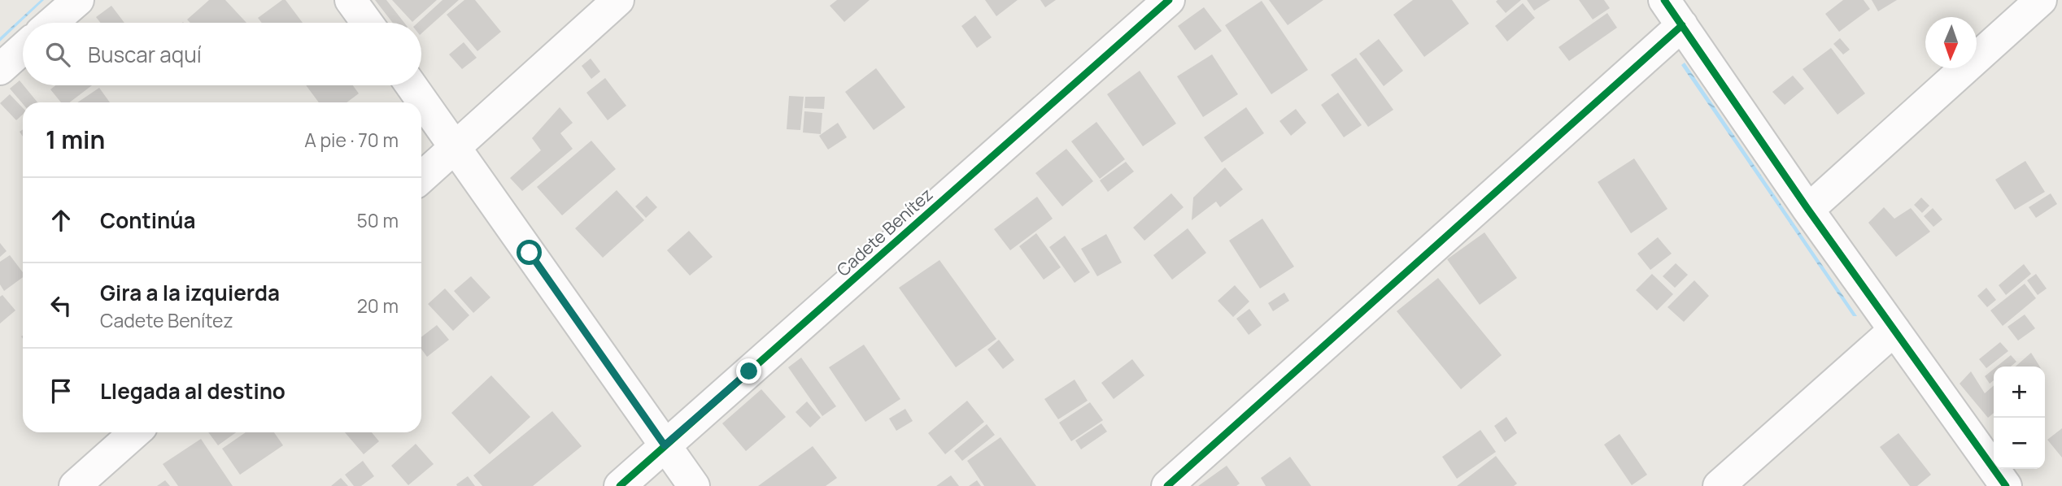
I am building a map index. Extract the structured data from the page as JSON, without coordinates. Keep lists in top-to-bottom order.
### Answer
{
  "streets": {
    "street": ["Cadete Benítez"]
  },
  "north": "bottom",
  "page": {
    "search": "Buscar aquí",
    "heading": ["1 min", "A pie · 70 m"],
    "list": [
      ["Continúa", "50 m"],
      ["Gira a la izquierda", "Cadete Benítez", "20 m"],
      "Llegada al destino"
    ],
    "map_buttons": ["+", "−"]
  }
}
